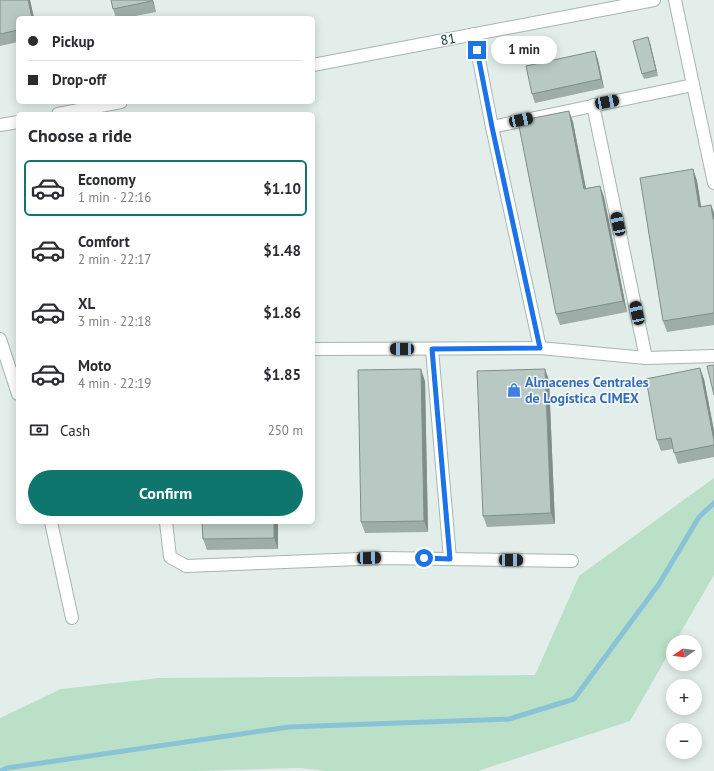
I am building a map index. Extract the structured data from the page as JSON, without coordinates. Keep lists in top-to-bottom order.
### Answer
{
  "streets": {
    "street": ["81"]
  },
  "places": {
    "shop": ["Almacenes Centrales de Logística CIMEX"]
  },
  "north": "left",
  "page": {
    "banner": ["Pickup", "Drop-off"],
    "bubble": "1 min",
    "heading": "Choose a ride",
    "list": [
      {
        "name": "Economy",
        "note": "1 min · 22:16",
        "value": "$1.10"
      },
      {
        "name": "Comfort",
        "note": "2 min · 22:17",
        "value": "$1.48"
      },
      {
        "name": "XL",
        "note": "3 min · 22:18",
        "value": "$1.86"
      },
      {
        "name": "Moto",
        "note": "4 min · 22:19",
        "value": "$1.85"
      }
    ],
    "pay": ["Cash", "250 m"],
    "buttons": "Confirm",
    "map_buttons": ["+", "−"]
  }
}
